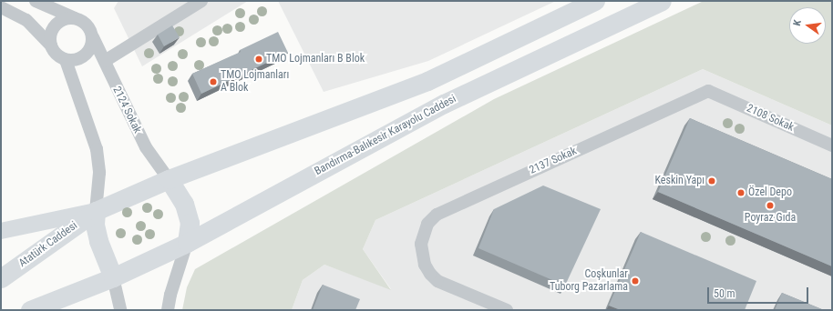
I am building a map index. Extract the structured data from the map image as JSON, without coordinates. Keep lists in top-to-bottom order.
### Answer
{
  "streets": {
    "highway": ["Bandırma-Balıkesir Karayolu Caddesi", "Atatürk Caddesi"],
    "street": ["2124 Sokak", "2108 Sokak", "2137 Sokak"]
  },
  "crossings": [
    ["2108 Sokak", "2137 Sokak"]
  ],
  "places": [
    "TMO Lojmanları B Blok",
    "TMO Lojmanları A Blok",
    "Keskin Yapı",
    "Özel Depo",
    "Poyraz Gıda",
    "Coşkunlar Tuborg Pazarlama"
  ],
  "scale_bar": "50 m",
  "north": "left"
}
